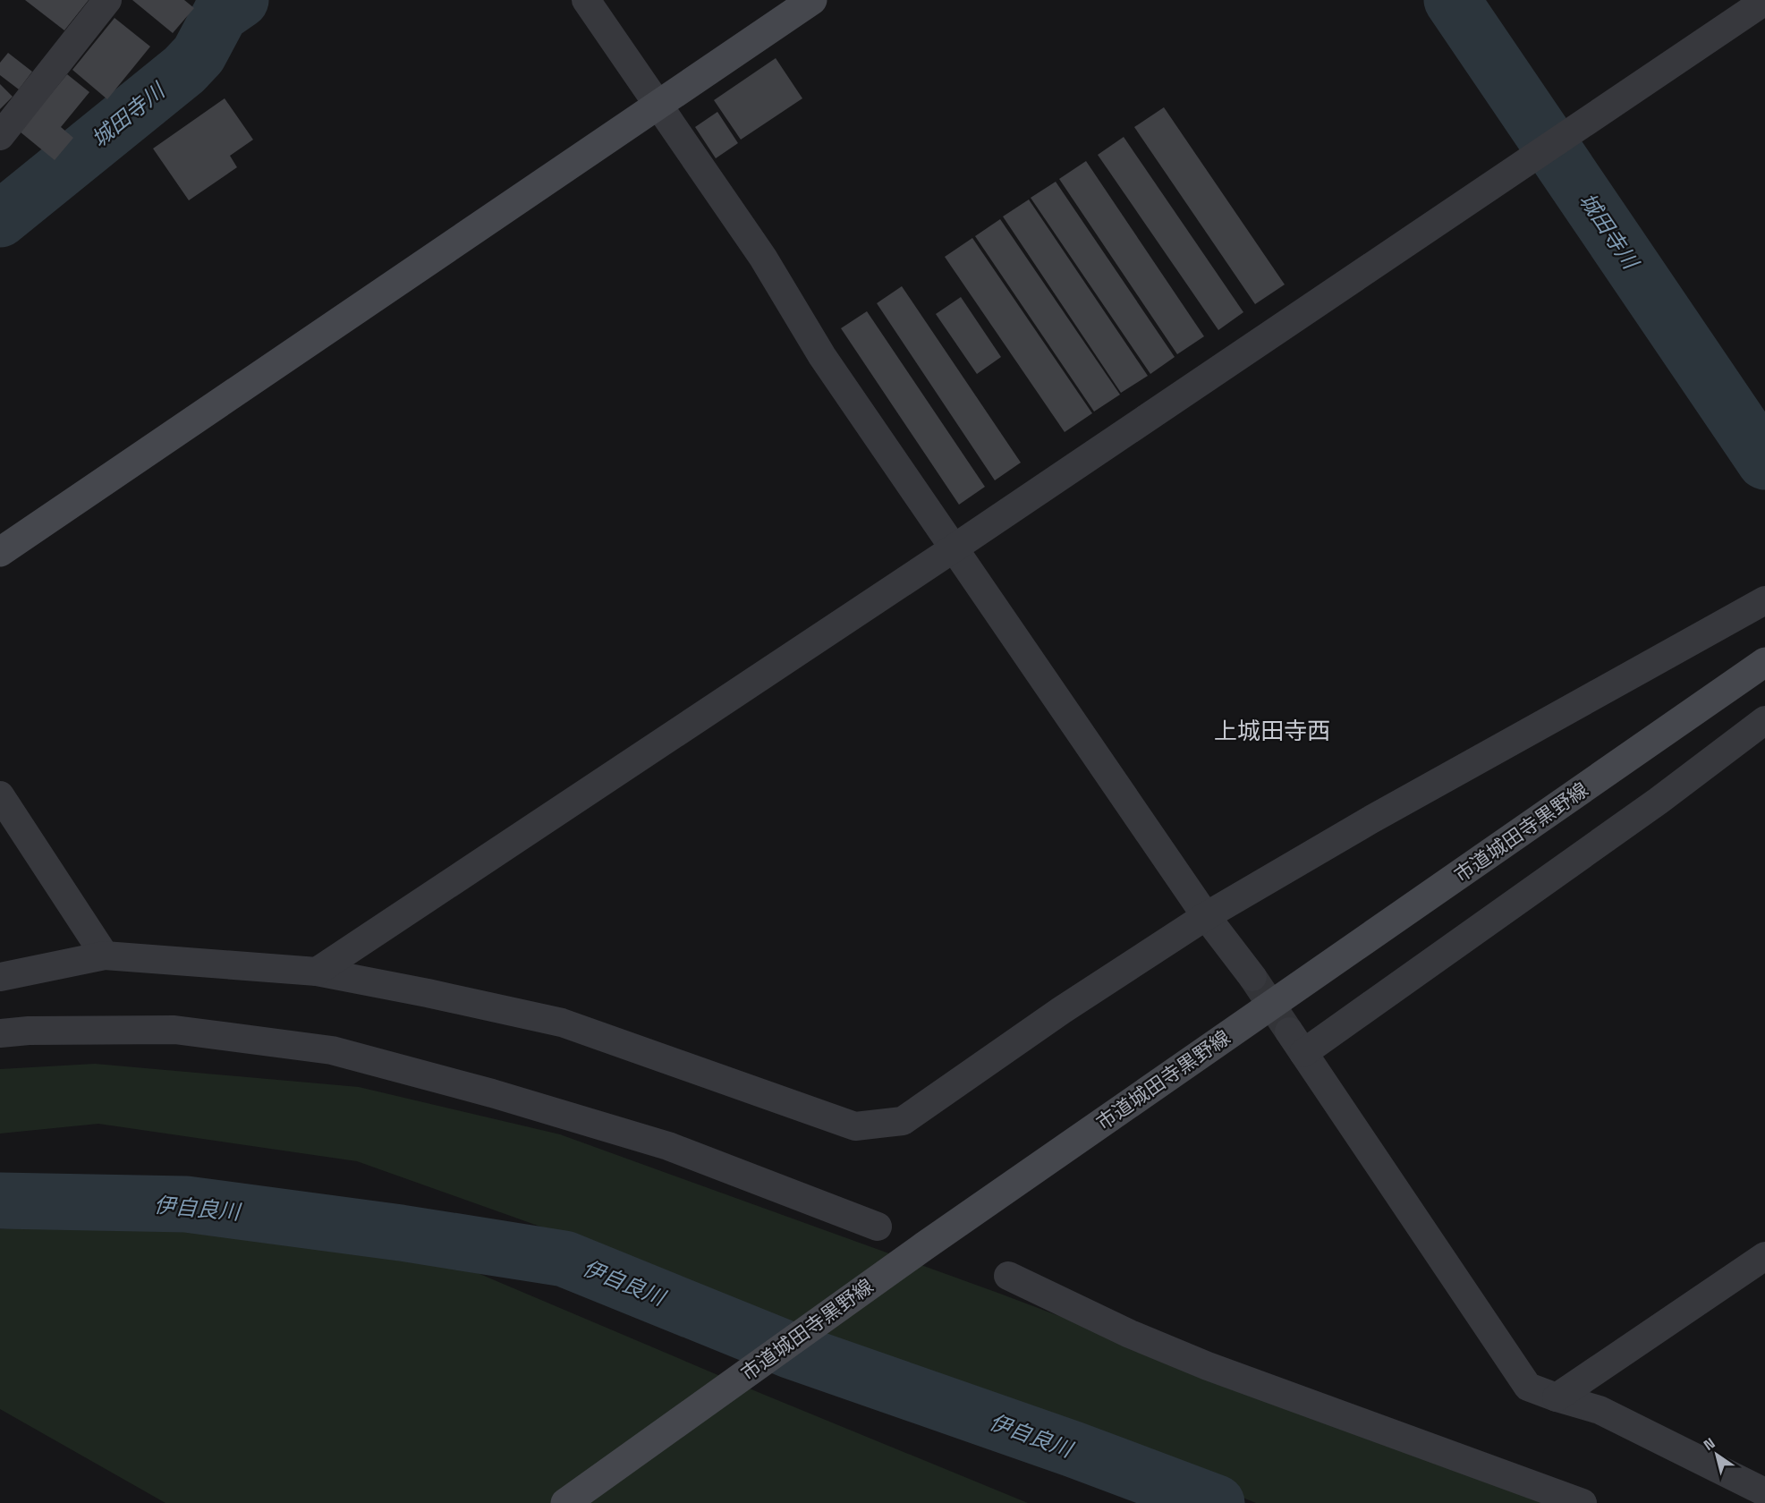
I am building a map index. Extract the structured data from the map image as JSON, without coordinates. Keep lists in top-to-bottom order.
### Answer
{
  "streets": {
    "street": ["市道城田寺黒野線"]
  },
  "districts": ["上城田寺西"],
  "water": ["城田寺川", "伊自良川"],
  "north": "top left"
}
